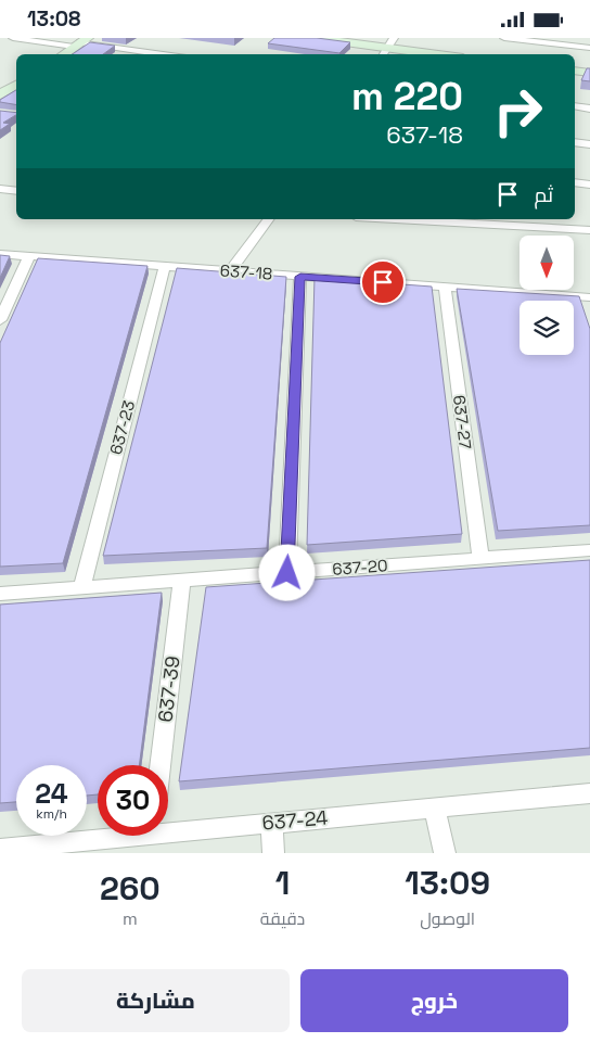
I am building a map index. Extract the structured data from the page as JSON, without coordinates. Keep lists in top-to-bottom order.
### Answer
{
  "streets": {
    "street": [
      "637-18",
      "637-27",
      "637-23",
      "637-20",
      "637-39",
      "637-24"
    ]
  },
  "crossings": [
    ["637-18", "637-27"],
    ["637-18", "637-23"],
    ["637-27", "637-20"],
    ["637-23", "637-20"],
    ["637-20", "637-39"]
  ],
  "north": "bottom",
  "page": {
    "status": "13:08",
    "turn": ["220 m", "637-18"],
    "then": "ثم",
    "speed": "24 km/h",
    "limit": "30",
    "eta": [
      "13:09",
      "الوصول",
      "1",
      "دقيقة",
      "260",
      "m"
    ],
    "buttons": ["خروج", "مشاركة"]
  }
}
